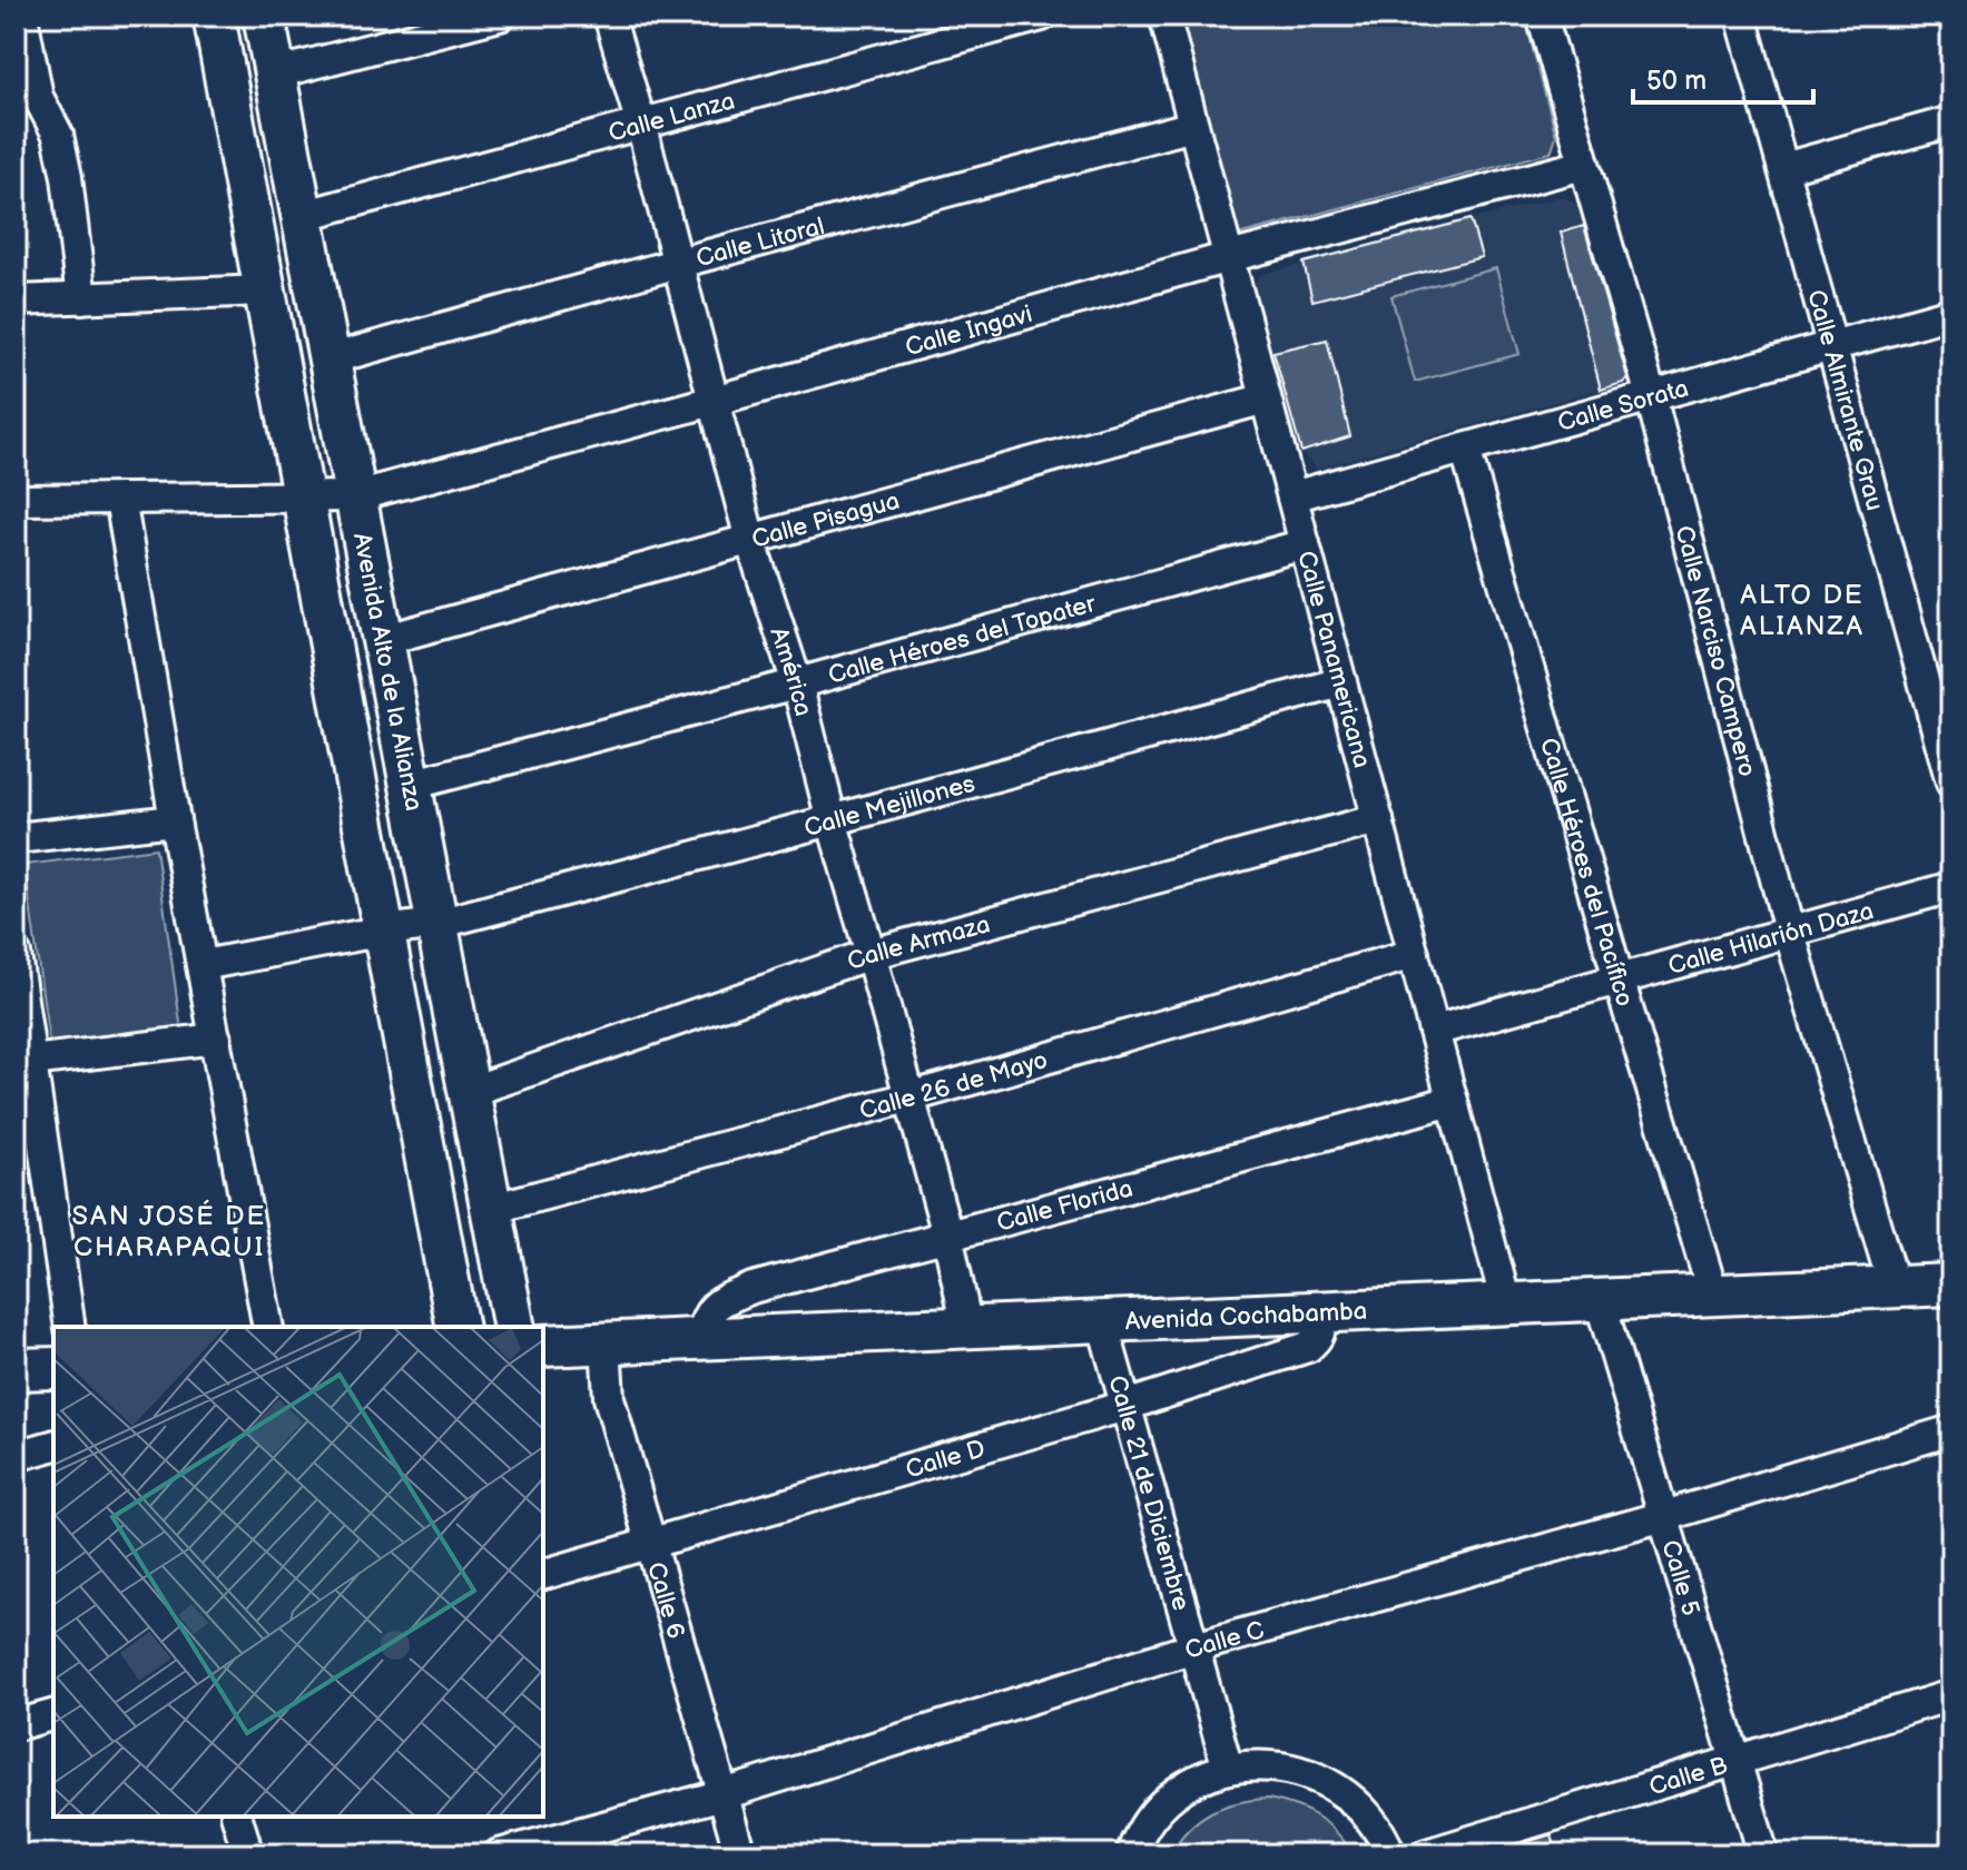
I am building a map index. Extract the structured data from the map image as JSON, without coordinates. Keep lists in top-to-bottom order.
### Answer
{
  "streets": {
    "street": [
      "Calle Lanza",
      "Calle Litoral",
      "Calle Ingavi",
      "Calle Almirante Grau",
      "Calle Sorata",
      "Calle Pisagua",
      "Calle Héroes del Topater",
      "Calle Narciso Campero",
      "Calle Panamericana",
      "América",
      "Avenida Alto de la Alianza",
      "Calle Mejillones",
      "Calle Héroes del Pacífico",
      "Calle Hilarión Daza",
      "Calle Armaza",
      "Calle 26 de Mayo",
      "Calle Florida",
      "Avenida Cochabamba",
      "Calle D",
      "Calle 21 de Diciembre",
      "Calle 5",
      "Calle 6",
      "Calle C",
      "Calle B"
    ]
  },
  "crossings": [
    ["Calle Lanza", "América"],
    ["Calle Lanza", "Avenida Alto de la Alianza"],
    ["Calle Litoral", "Calle Panamericana"],
    ["Calle Litoral", "América"],
    ["Calle Litoral", "Avenida Alto de la Alianza"],
    ["Calle Ingavi", "Calle Narciso Campero"],
    ["Calle Ingavi", "Calle Panamericana"],
    ["Calle Ingavi", "América"],
    ["Calle Ingavi", "Avenida Alto de la Alianza"],
    ["Calle Almirante Grau", "Calle Sorata"],
    ["Calle Sorata", "Calle Narciso Campero"],
    ["Calle Sorata", "Calle Panamericana"],
    ["Calle Sorata", "Calle Héroes del Pacífico"],
    ["Calle Pisagua", "Calle Panamericana"],
    ["Calle Pisagua", "América"],
    ["Calle Pisagua", "Avenida Alto de la Alianza"],
    ["Calle Héroes del Topater", "Calle Panamericana"],
    ["Calle Héroes del Topater", "América"],
    ["Calle Héroes del Topater", "Avenida Alto de la Alianza"],
    ["Calle Narciso Campero", "Calle Hilarión Daza"],
    ["Calle Narciso Campero", "Avenida Cochabamba"],
    ["Calle Panamericana", "Calle Mejillones"],
    ["Calle Panamericana", "Calle Hilarión Daza"],
    ["Calle Panamericana", "Calle Armaza"],
    ["Calle Panamericana", "Calle 26 de Mayo"],
    ["Calle Panamericana", "Calle Florida"],
    ["Calle Panamericana", "Avenida Cochabamba"],
    ["América", "Calle Mejillones"],
    ["América", "Calle Armaza"],
    ["América", "Calle 26 de Mayo"],
    ["América", "Calle Florida"],
    ["América", "Avenida Cochabamba"],
    ["Avenida Alto de la Alianza", "Calle Mejillones"],
    ["Avenida Alto de la Alianza", "Calle Armaza"],
    ["Avenida Alto de la Alianza", "Calle 26 de Mayo"],
    ["Calle Héroes del Pacífico", "Calle Hilarión Daza"],
    ["Calle Héroes del Pacífico", "Avenida Cochabamba"],
    ["Calle Florida", "Avenida Cochabamba"],
    ["Avenida Cochabamba", "Calle D"],
    ["Avenida Cochabamba", "Calle 21 de Diciembre"],
    ["Avenida Cochabamba", "Calle 5"],
    ["Avenida Cochabamba", "Calle 6"],
    ["Calle D", "Calle 21 de Diciembre"],
    ["Calle D", "Calle 6"],
    ["Calle 21 de Diciembre", "Calle C"],
    ["Calle 5", "Calle C"],
    ["Calle 5", "Calle B"],
    ["Calle 6", "Calle C"]
  ],
  "districts": ["ALTO DE ALIANZA", "SAN JOSÉ DE CHARAPAQUI"],
  "scale_bar": "50 m"
}
